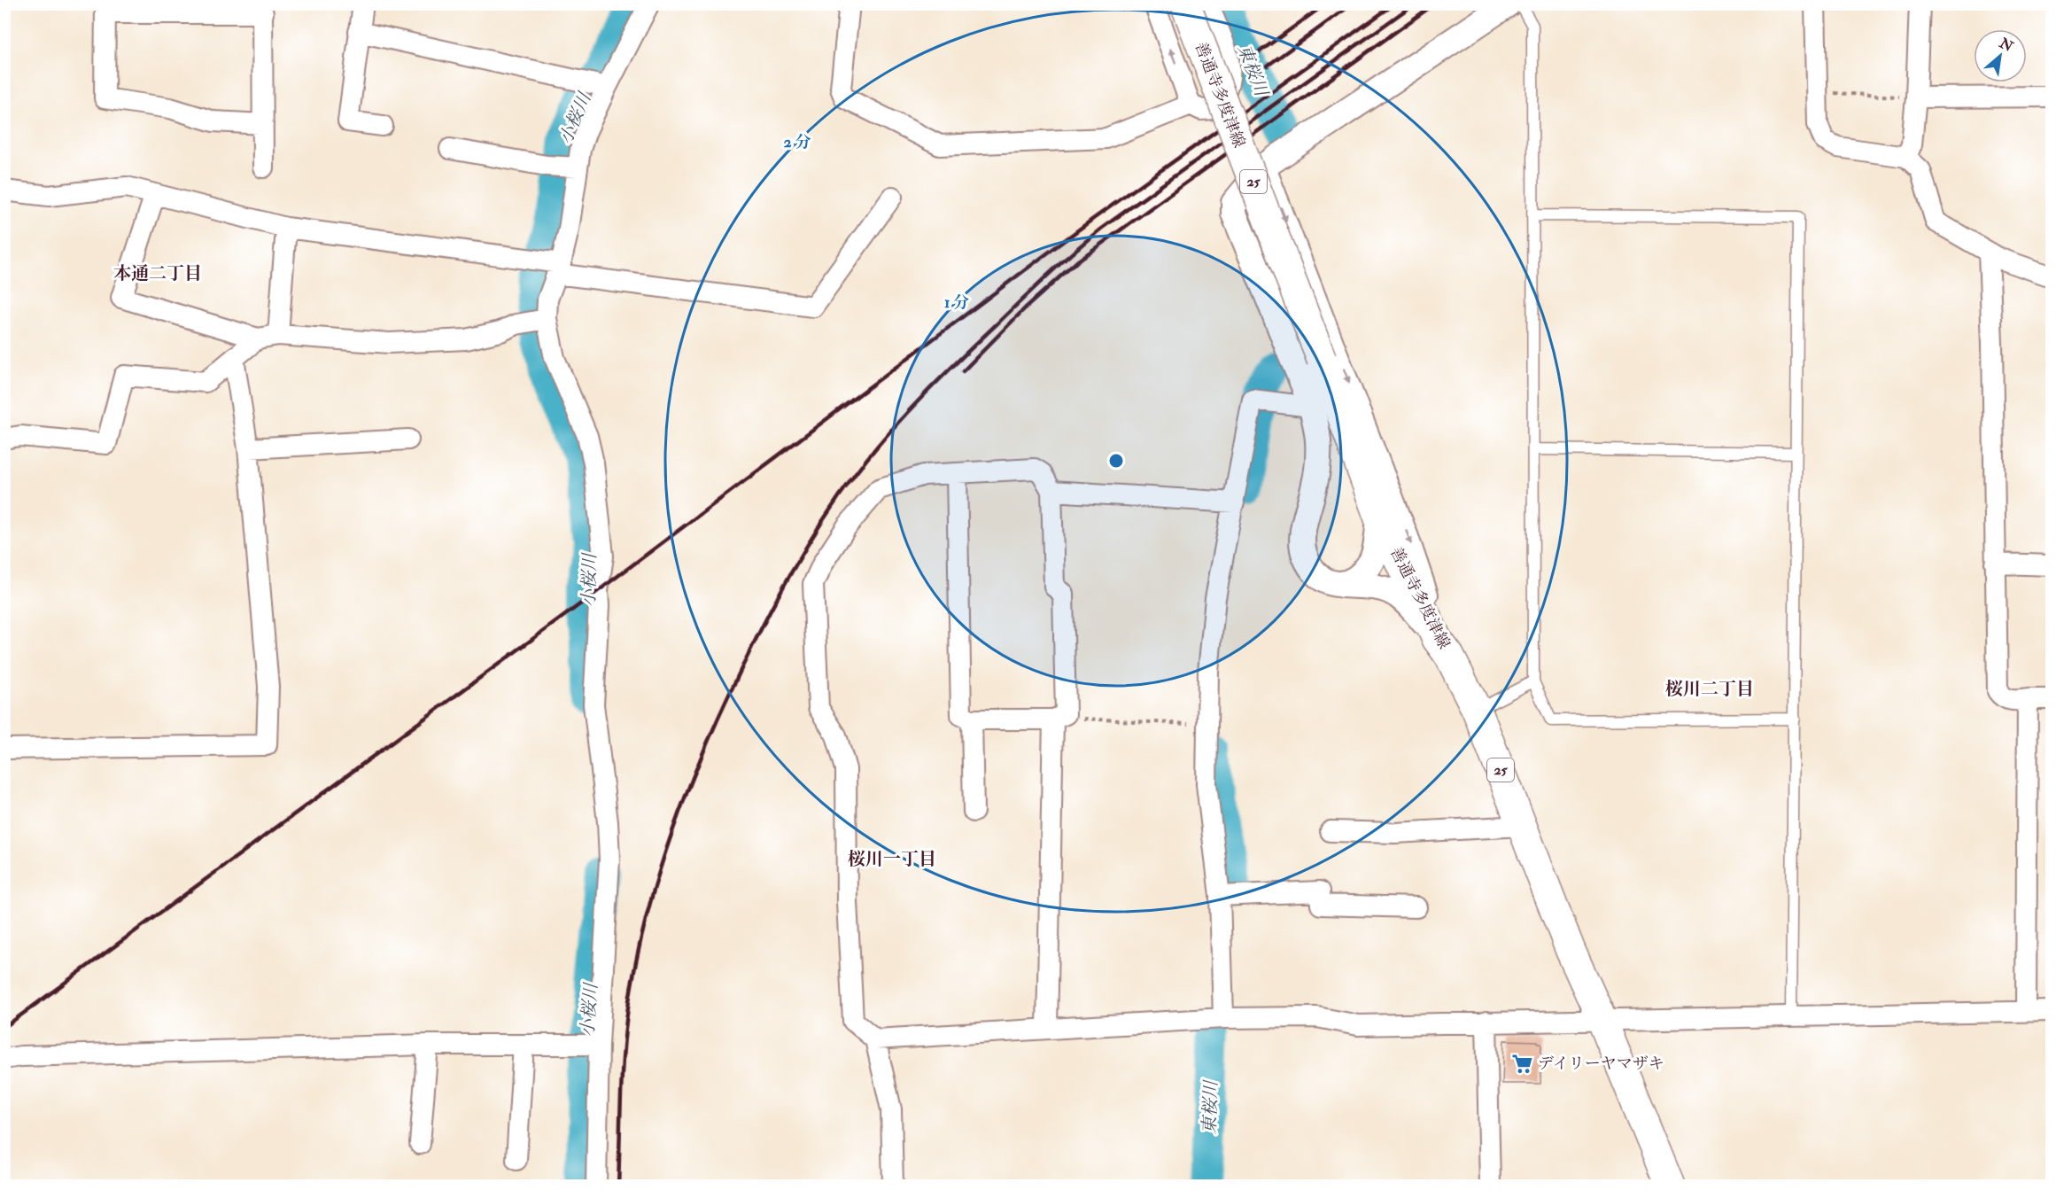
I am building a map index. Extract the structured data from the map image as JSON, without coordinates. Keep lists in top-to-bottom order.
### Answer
{
  "streets": {
    "main road": ["善通寺多度津線", "25"]
  },
  "districts": ["本通二丁目", "桜川二丁目", "桜川一丁目"],
  "water": ["東桜川", "小桜川"],
  "places": {
    "supermarket": ["デイリーヤマザキ"]
  },
  "north": "top right",
  "rings": ["2 分", "1 分"]
}
